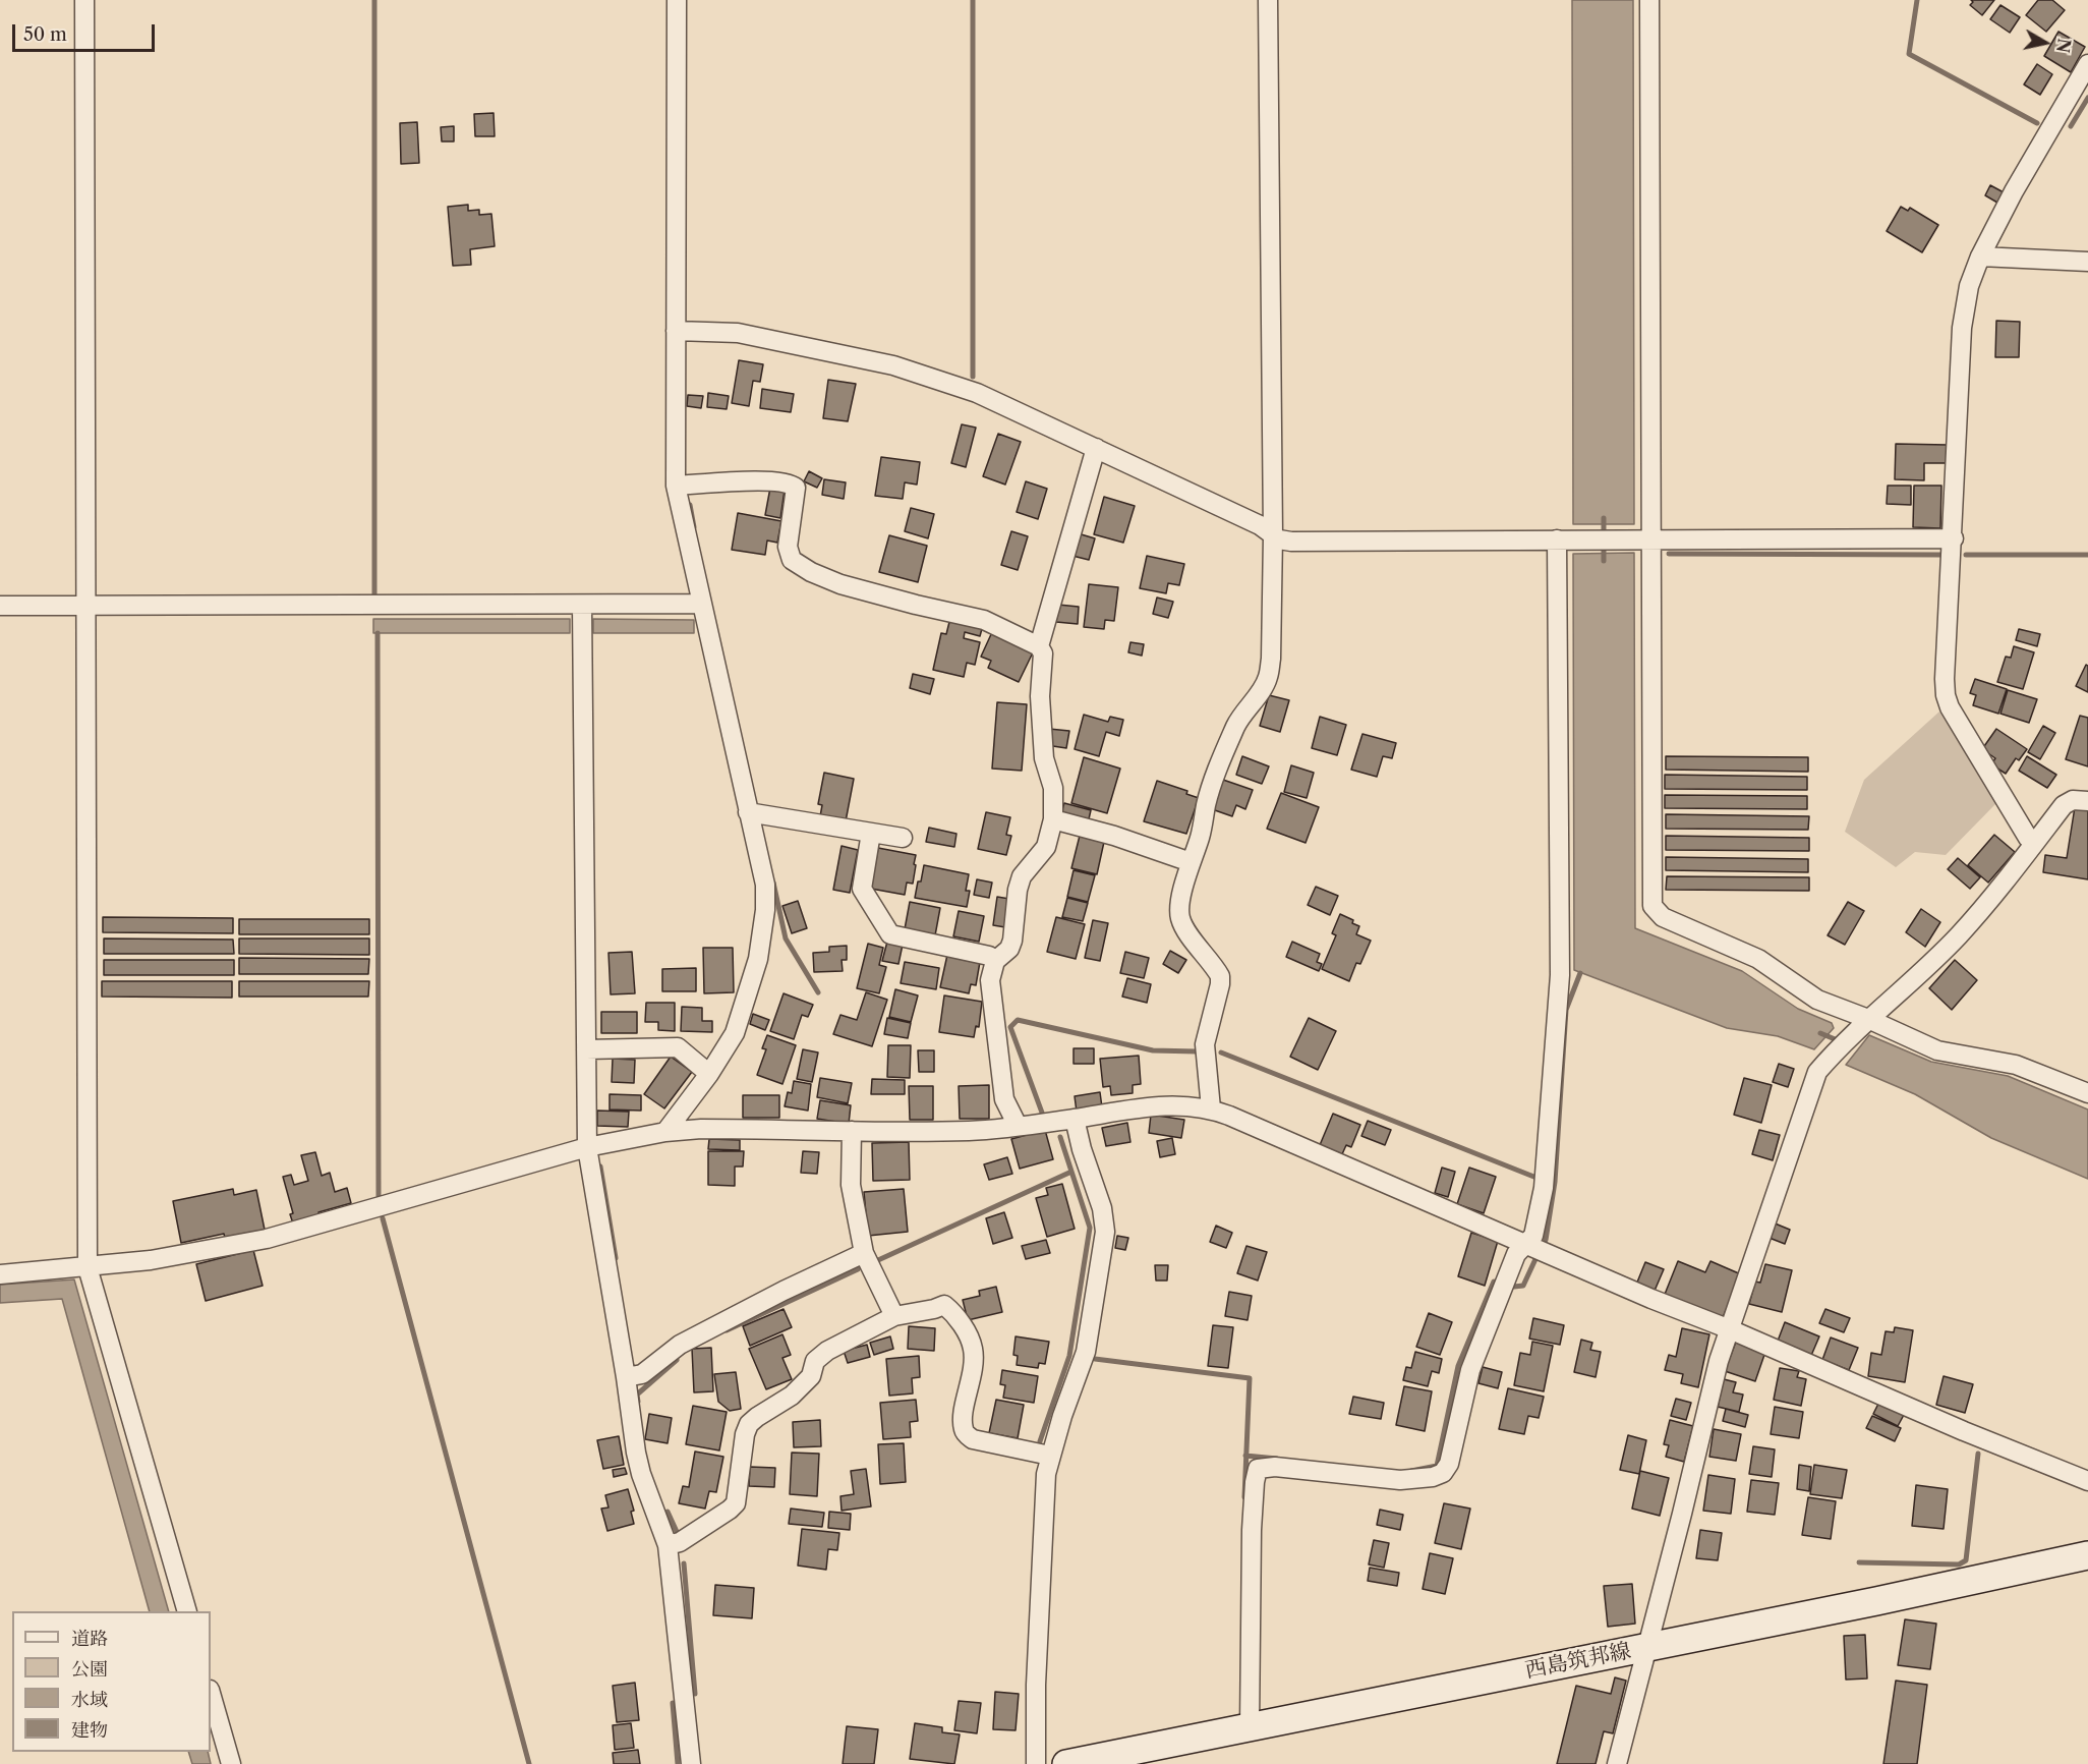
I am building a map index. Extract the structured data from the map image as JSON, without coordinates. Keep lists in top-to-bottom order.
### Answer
{
  "streets": {
    "main road": ["西島筑邦線"]
  },
  "legend": [
    "道路",
    "公園",
    "水域",
    "建物"
  ],
  "scale_bar": "50 m",
  "north": "right"
}
